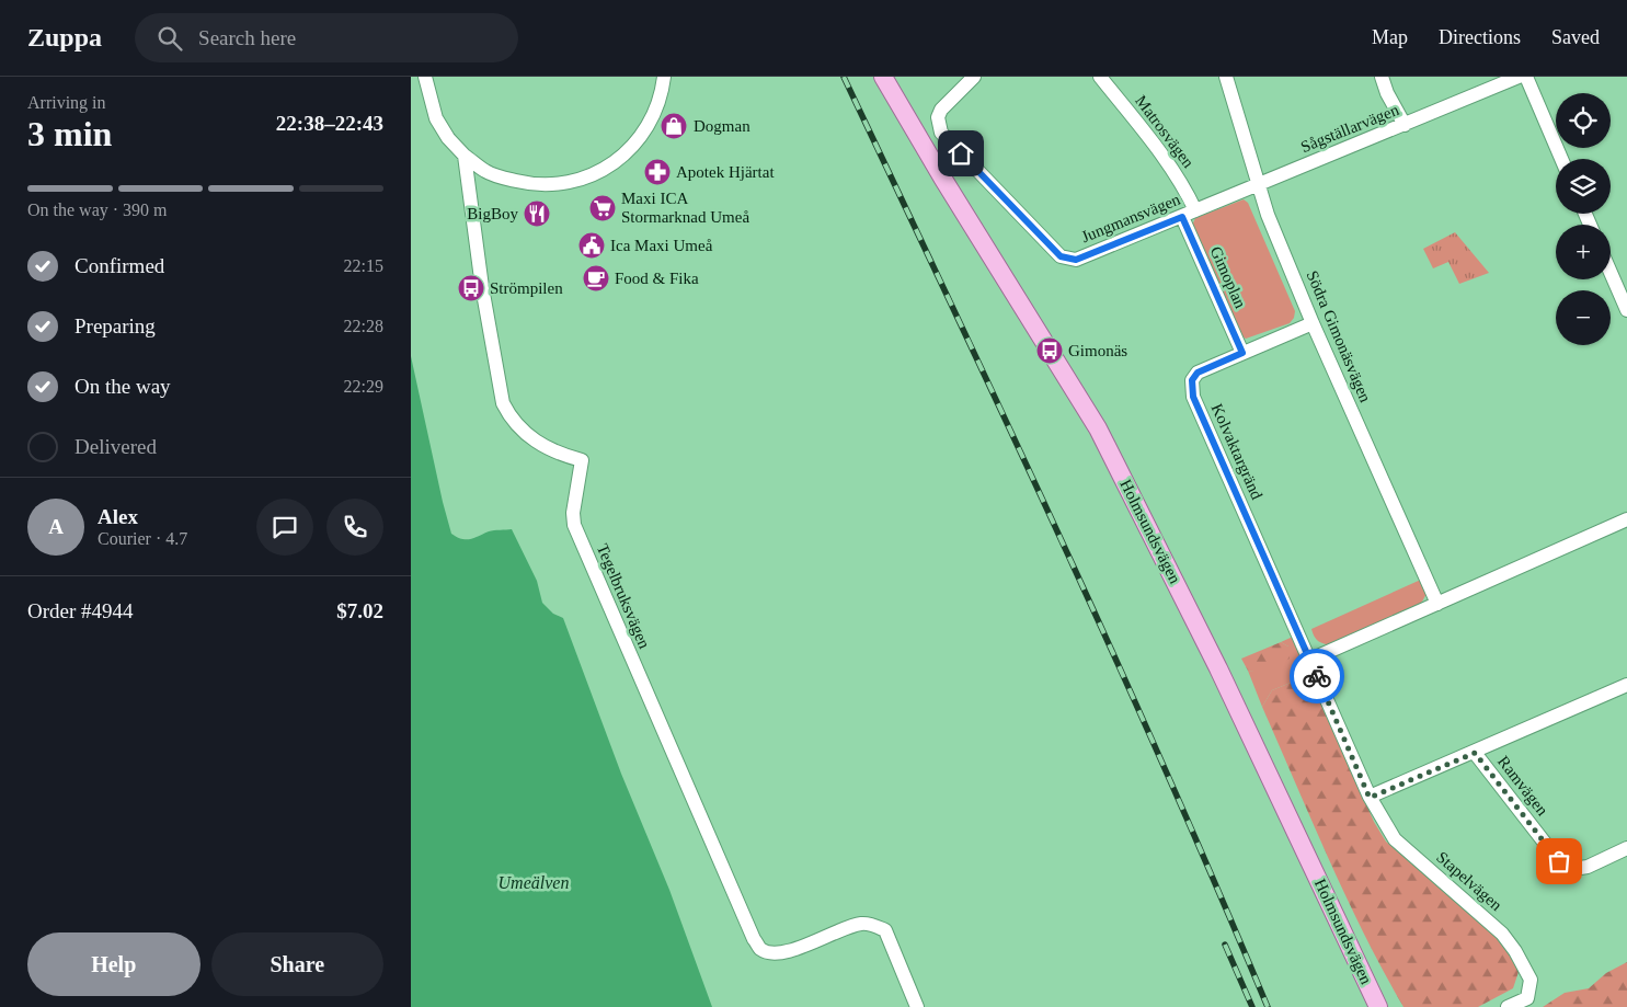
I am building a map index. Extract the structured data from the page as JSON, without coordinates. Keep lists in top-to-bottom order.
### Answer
{
  "streets": {
    "main road": ["Holmsundsvägen"],
    "street": [
      "Sågställarvägen",
      "Matrosvägen",
      "Jungmansvägen",
      "Gimoplan",
      "Södra Gimonäsvägen",
      "Kolvaktargränd",
      "Tegelbruksvägen",
      "Ramvägen",
      "Stapelvägen"
    ]
  },
  "crossings": [
    ["Sågställarvägen", "Matrosvägen"],
    ["Sågställarvägen", "Jungmansvägen"],
    ["Sågställarvägen", "Gimoplan"],
    ["Sågställarvägen", "Södra Gimonäsvägen"],
    ["Matrosvägen", "Jungmansvägen"],
    ["Matrosvägen", "Gimoplan"],
    ["Jungmansvägen", "Gimoplan"],
    ["Gimoplan", "Kolvaktargränd"],
    ["Södra Gimonäsvägen", "Kolvaktargränd"],
    ["Kolvaktargränd", "Ramvägen"],
    ["Kolvaktargränd", "Stapelvägen"],
    ["Ramvägen", "Stapelvägen"]
  ],
  "water": ["Umeälven"],
  "places": {
    "shop": ["Dogman"],
    "pharmacy": ["Apotek Hjärtat"],
    "supermarket": ["Maxi ICA Stormarknad Umeå"],
    "restaurant": ["BigBoy"],
    "public building": ["Ica Maxi Umeå"],
    "cafe": ["Food & Fika"],
    "bus stop": ["Strömpilen", "Gimonäs"]
  },
  "page": {
    "header": "Zuppa",
    "search": "Search here",
    "nav": ["Map", "Directions", "Saved"],
    "heading": ["3 min", "Arriving in", "22:38–22:43"],
    "panel": [
      "Alex",
      "Courier · 4.7",
      "Order #4944",
      "$7.02"
    ],
    "map_buttons": ["+", "−"],
    "bar": "On the way · 390 m",
    "list": [
      ["Confirmed", "22:15"],
      ["Preparing", "22:28"],
      ["On the way", "22:29"],
      "Delivered"
    ],
    "round": "A",
    "buttons": ["Help", "Share"]
  }
}
